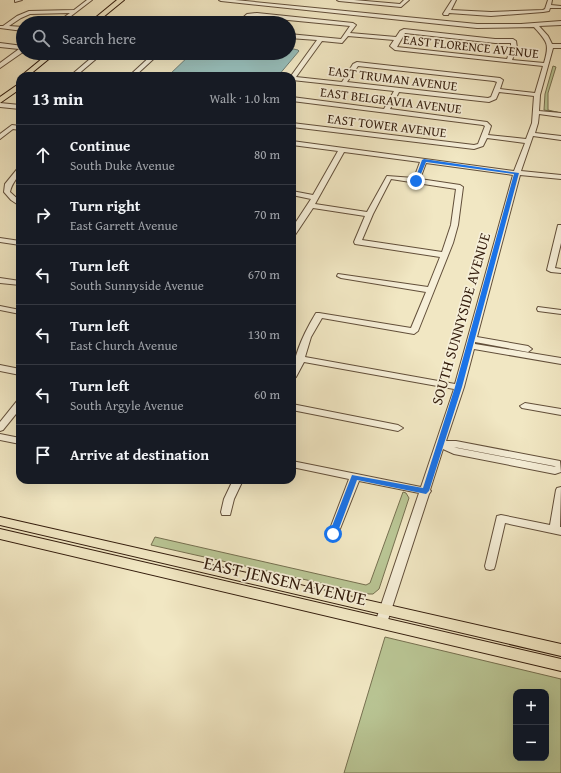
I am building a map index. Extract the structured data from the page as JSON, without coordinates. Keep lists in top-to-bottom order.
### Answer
{
  "streets": {
    "main road": ["EAST JENSEN AVENUE"],
    "street": [
      "EAST FLORENCE AVENUE",
      "EAST TRUMAN AVENUE",
      "EAST BELGRAVIA AVENUE",
      "EAST TOWER AVENUE",
      "SOUTH SUNNYSIDE AVENUE"
    ]
  },
  "crossings": [
    ["EAST FLORENCE AVENUE", "SOUTH SUNNYSIDE AVENUE"],
    ["EAST BELGRAVIA AVENUE", "EAST TOWER AVENUE"],
    ["SOUTH SUNNYSIDE AVENUE", "EAST JENSEN AVENUE"]
  ],
  "page": {
    "search": "Search here",
    "heading": ["13 min", "Walk · 1.0 km"],
    "list": [
      ["Continue", "South Duke Avenue", "80 m"],
      ["Turn right", "East Garrett Avenue", "70 m"],
      ["Turn left", "South Sunnyside Avenue", "670 m"],
      ["Turn left", "East Church Avenue", "130 m"],
      ["Turn left", "South Argyle Avenue", "60 m"],
      "Arrive at destination"
    ],
    "map_buttons": ["+", "−"]
  }
}
